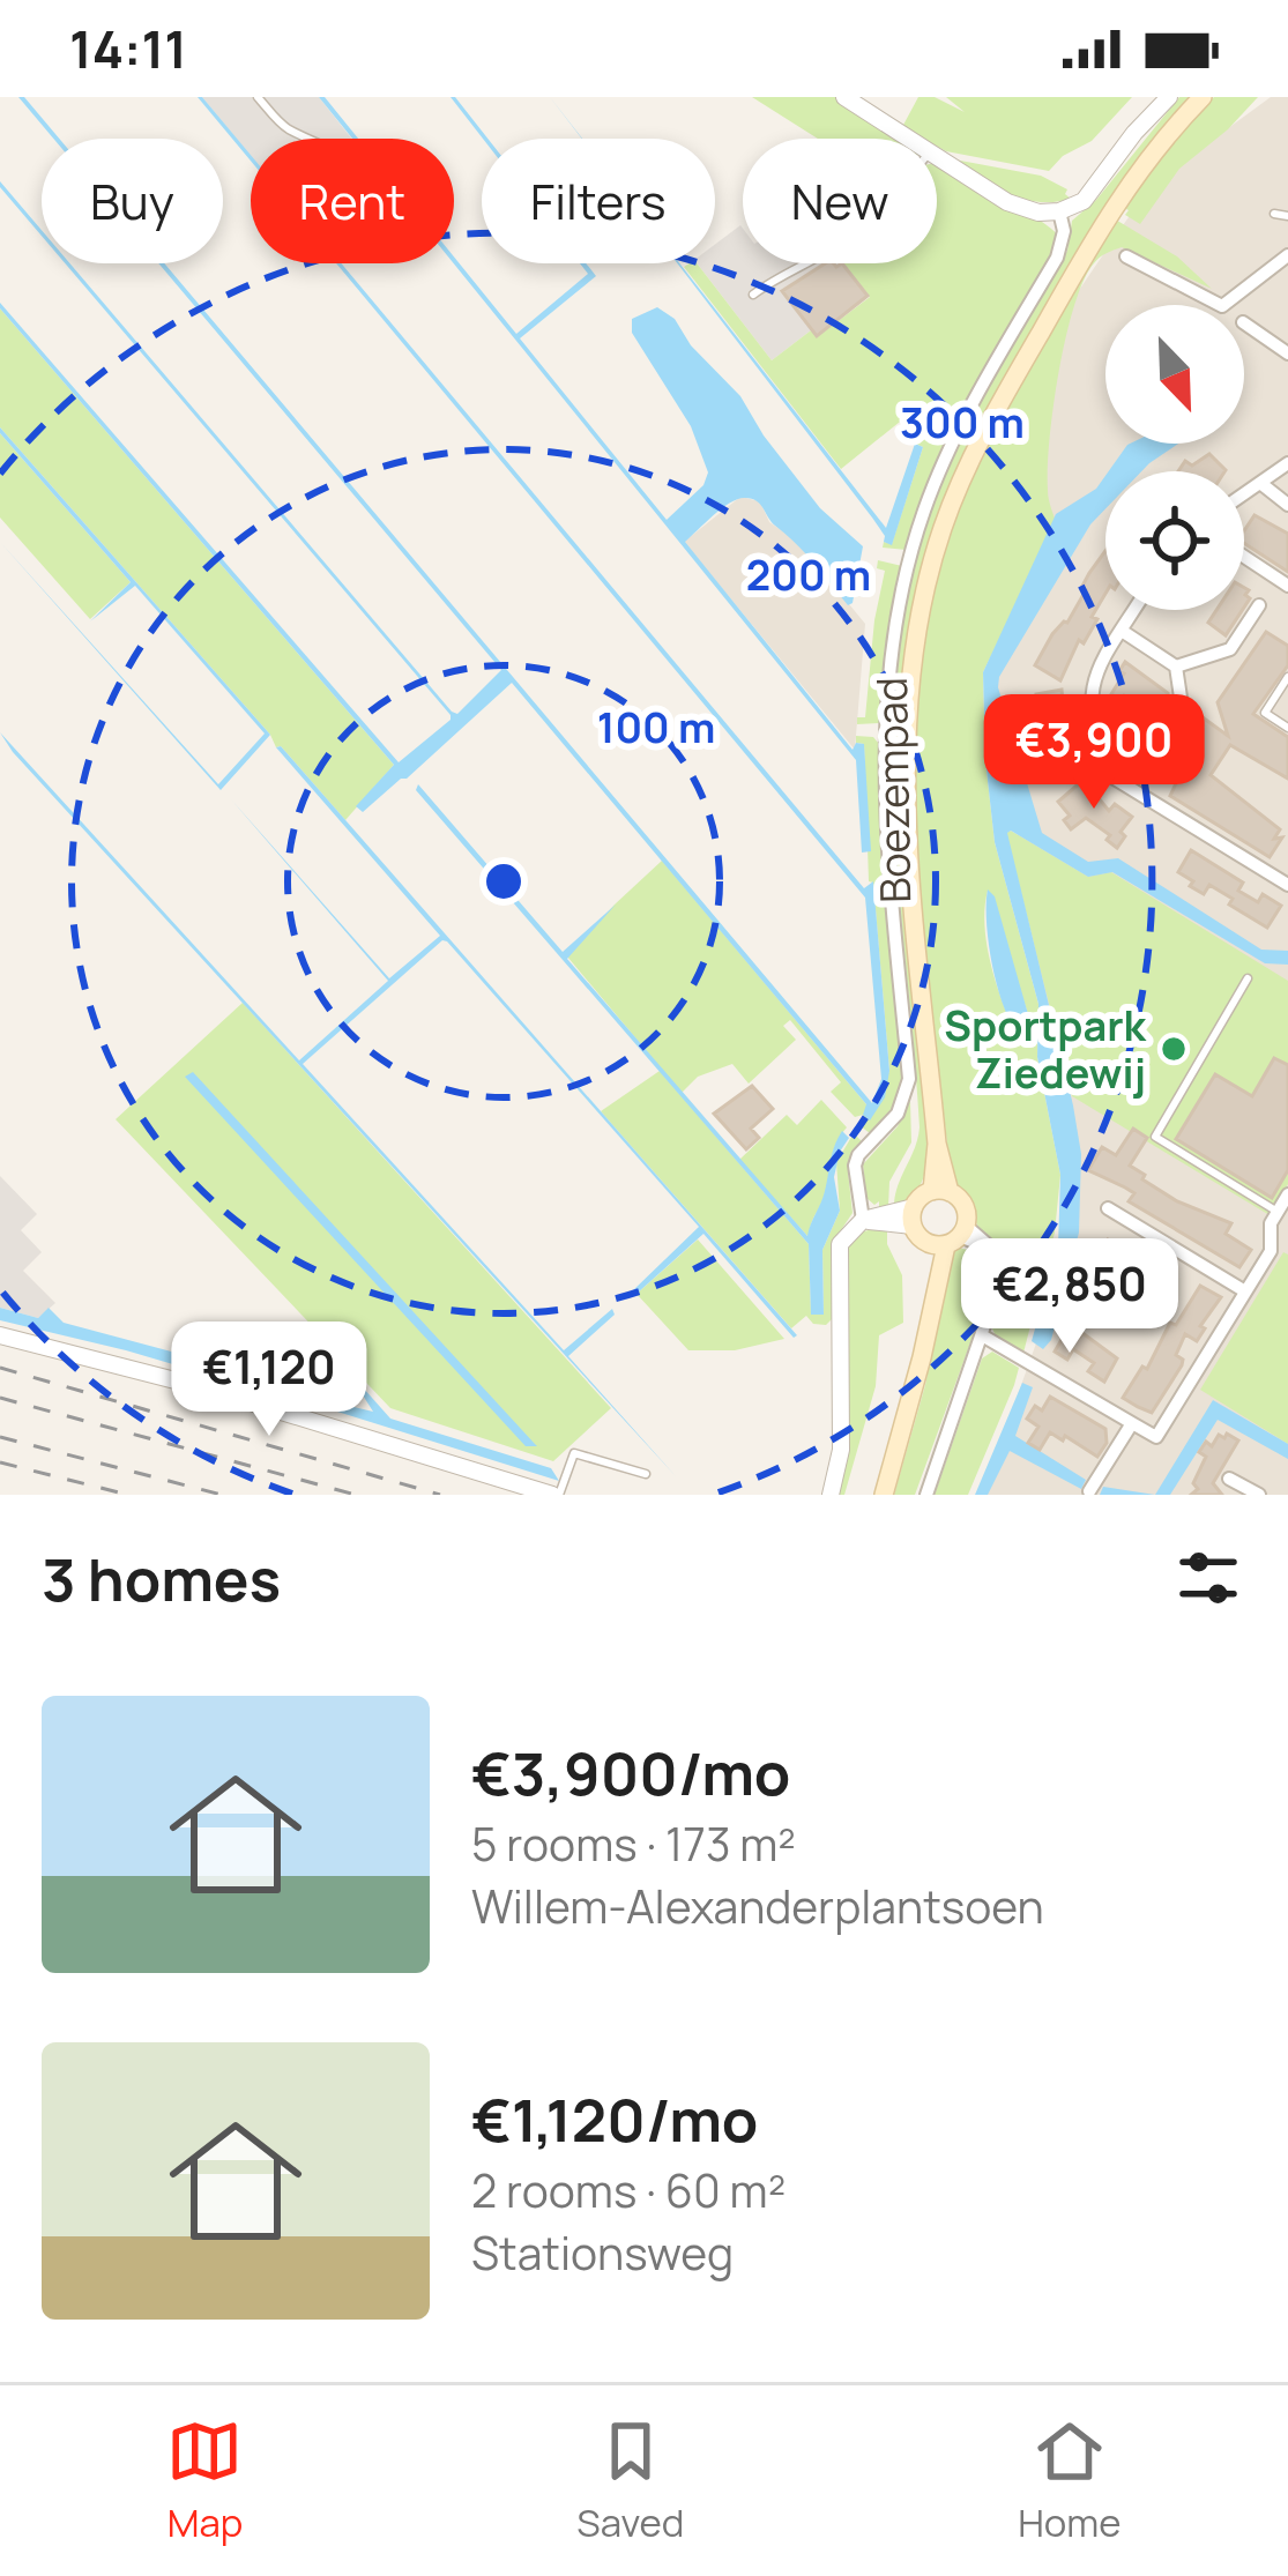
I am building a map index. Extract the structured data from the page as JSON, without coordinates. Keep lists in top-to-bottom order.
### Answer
{
  "streets": {
    "street": ["Boezempad"]
  },
  "places": ["Sportpark Ziedewij"],
  "north": "bottom right",
  "page": {
    "status": "14:11",
    "chip": [
      "Buy",
      "Rent",
      "Filters",
      "New"
    ],
    "price": ["€3,900", "€2,850", "€1,120"],
    "heading": "3 homes",
    "list": [
      {
        "name": "€3,900/mo",
        "note": "5 rooms · 173 m² · Willem-Alexanderplantsoen"
      },
      {
        "name": "€1,120/mo",
        "note": "2 rooms · 60 m² · Stationsweg"
      }
    ],
    "tabs": ["Map", "Saved", "Home"]
  },
  "rings": ["300 m", "200 m", "100 m"]
}
